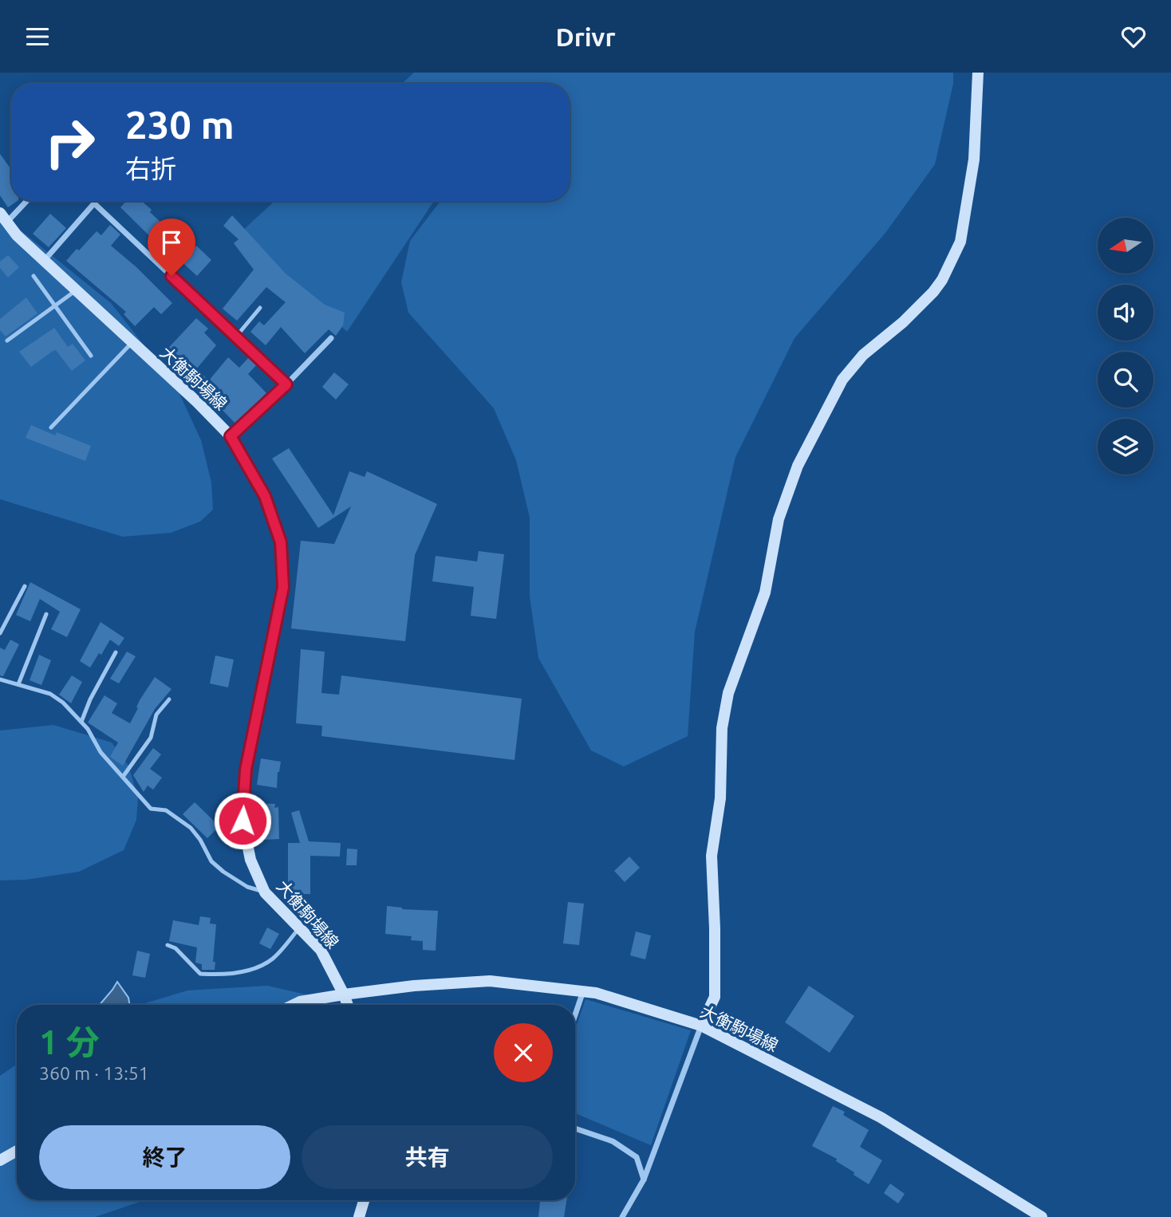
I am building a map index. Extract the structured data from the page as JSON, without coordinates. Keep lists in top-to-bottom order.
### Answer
{
  "streets": {
    "main road": ["大衡駒場線"]
  },
  "north": "left",
  "page": {
    "header": "Drivr",
    "turn": ["230 m", "右折"],
    "heading": ["1 分", "360 m · 13:51"],
    "buttons": ["終了", "共有"]
  }
}
